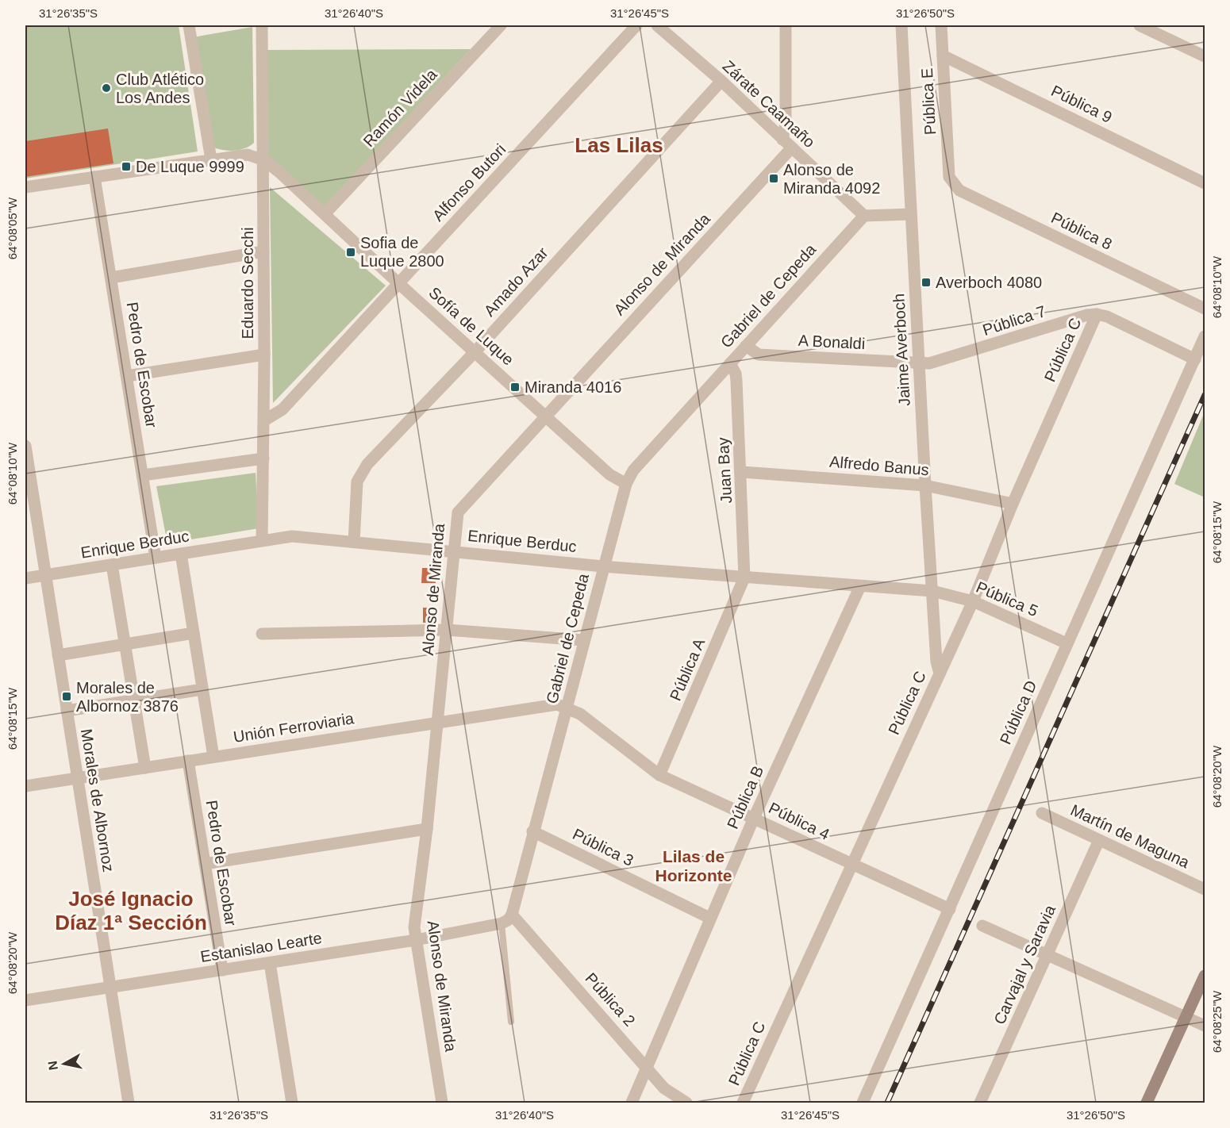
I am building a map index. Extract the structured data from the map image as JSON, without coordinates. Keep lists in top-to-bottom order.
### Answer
{
  "streets": {
    "street": [
      "Pública E",
      "Zárate Caamaño",
      "Pública 9",
      "Ramón Videla",
      "Alfonso Butori",
      "Pública 8",
      "Alonso de Miranda",
      "Amado Azar",
      "Eduardo Secchi",
      "Gabriel de Cepeda",
      "Pública 7",
      "Sofía de Luque",
      "A Bonaldi",
      "Jaime Averboch",
      "Pública C",
      "Pedro de Escobar",
      "Alfredo Banus",
      "Juan Bay",
      "Enrique Berduc",
      "Pública 5",
      "Pública A",
      "Pública D",
      "Unión Ferroviaria",
      "Pública B",
      "Morales de Albornoz",
      "Pública 4",
      "Martín de Maguna",
      "Pública 3",
      "Estanislao Learte",
      "Carvajal y Saravia",
      "Pública 2"
    ]
  },
  "crossings": [
    ["Pública E", "Pública 9"],
    ["Pública E", "Pública 8"],
    ["Zárate Caamaño", "Alonso de Miranda"],
    ["Zárate Caamaño", "Amado Azar"],
    ["Zárate Caamaño", "Gabriel de Cepeda"],
    ["Ramón Videla", "Sofía de Luque"],
    ["Alfonso Butori", "Eduardo Secchi"],
    ["Alfonso Butori", "Sofía de Luque"],
    ["Alonso de Miranda", "Sofía de Luque"],
    ["Alonso de Miranda", "Enrique Berduc"],
    ["Alonso de Miranda", "Unión Ferroviaria"],
    ["Alonso de Miranda", "Estanislao Learte"],
    ["Amado Azar", "Sofía de Luque"],
    ["Amado Azar", "Enrique Berduc"],
    ["Eduardo Secchi", "Sofía de Luque"],
    ["Eduardo Secchi", "Enrique Berduc"],
    ["Gabriel de Cepeda", "Sofía de Luque"],
    ["Gabriel de Cepeda", "A Bonaldi"],
    ["Gabriel de Cepeda", "Juan Bay"],
    ["Gabriel de Cepeda", "Enrique Berduc"],
    ["Gabriel de Cepeda", "Unión Ferroviaria"],
    ["Gabriel de Cepeda", "Pública 4"],
    ["Gabriel de Cepeda", "Pública 3"],
    ["Gabriel de Cepeda", "Pública 2"],
    ["Pública 7", "A Bonaldi"],
    ["Pública 7", "Jaime Averboch"],
    ["Pública 7", "Pública C"],
    ["A Bonaldi", "Jaime Averboch"],
    ["Jaime Averboch", "Pública C"],
    ["Jaime Averboch", "Alfredo Banus"],
    ["Jaime Averboch", "Enrique Berduc"],
    ["Jaime Averboch", "Pública 5"],
    ["Pública C", "Alfredo Banus"],
    ["Pública C", "Pública 5"],
    ["Pública C", "Pública 4"],
    ["Pedro de Escobar", "Enrique Berduc"],
    ["Pedro de Escobar", "Unión Ferroviaria"],
    ["Pedro de Escobar", "Estanislao Learte"],
    ["Alfredo Banus", "Juan Bay"],
    ["Juan Bay", "Enrique Berduc"],
    ["Juan Bay", "Pública A"],
    ["Enrique Berduc", "Pública 5"],
    ["Enrique Berduc", "Pública A"],
    ["Enrique Berduc", "Pública B"],
    ["Enrique Berduc", "Morales de Albornoz"],
    ["Pública 5", "Pública D"],
    ["Pública A", "Pública 4"],
    ["Pública D", "Pública 4"],
    ["Unión Ferroviaria", "Morales de Albornoz"],
    ["Unión Ferroviaria", "Pública 4"],
    ["Pública B", "Pública 4"],
    ["Pública B", "Pública 3"],
    ["Pública B", "Pública 2"],
    ["Morales de Albornoz", "Estanislao Learte"],
    ["Martín de Maguna", "Carvajal y Saravia"]
  ],
  "districts": ["Las Lilas", "Lilas de Horizonte", "José Ignacio Díaz 1ª Sección"],
  "places": {
    "other": ["Club Atlético Los Andes"],
    "transit": [
      "De Luque 9999",
      "Alonso de Miranda 4092",
      "Sofia de Luque 2800",
      "Averboch 4080",
      "Miranda 4016",
      "Morales de Albornoz 3876"
    ]
  },
  "north": "left",
  "coordinates": [
    "31°26'35\"S",
    "31°26'40\"S",
    "31°26'45\"S",
    "31°26'50\"S",
    "64°08'05\"W",
    "64°08'10\"W",
    "64°08'15\"W",
    "64°08'20\"W",
    "64°08'25\"W"
  ]
}
